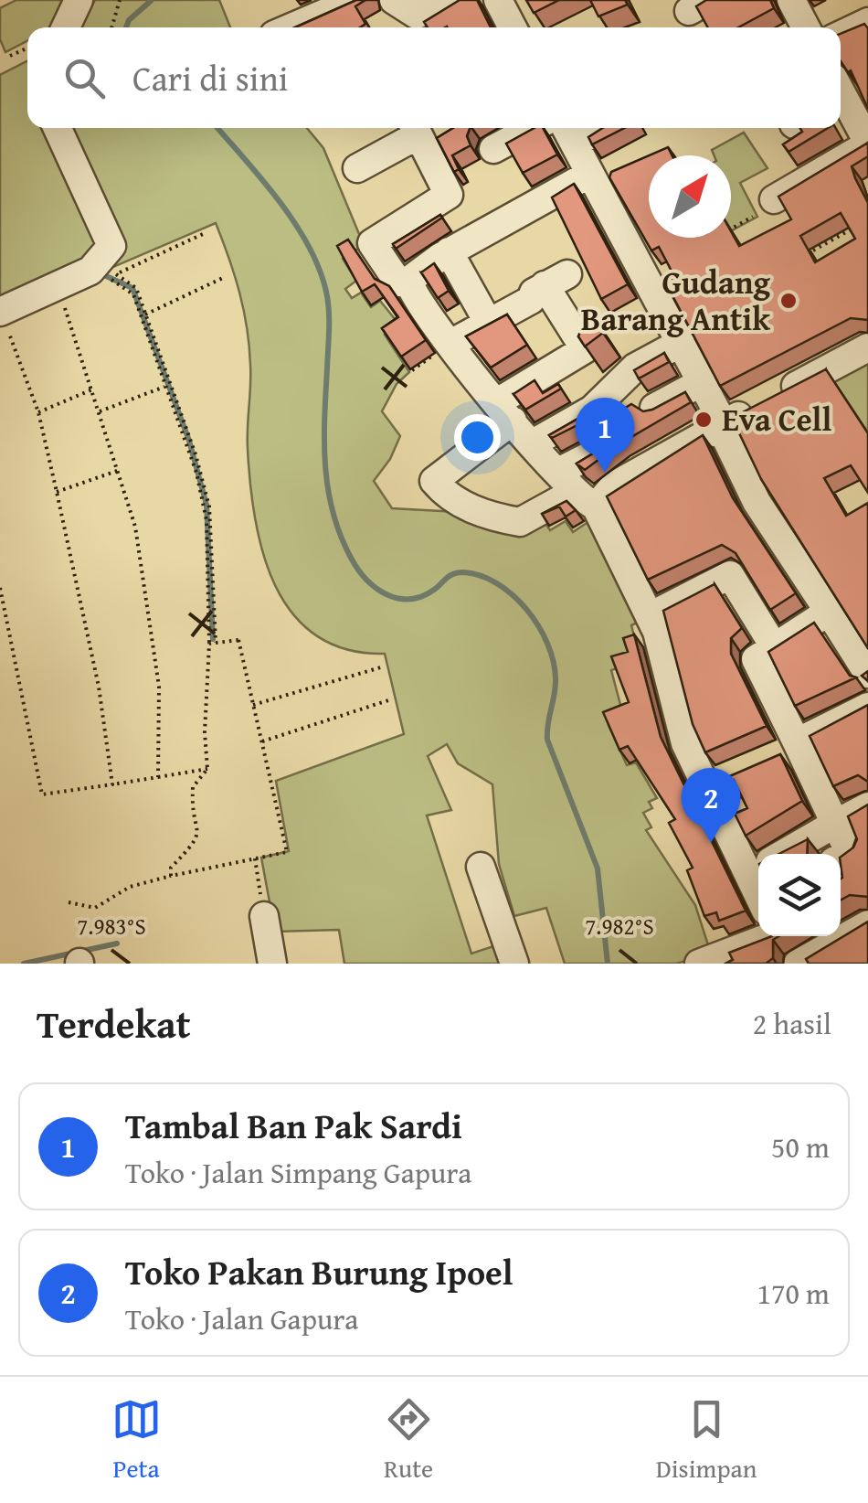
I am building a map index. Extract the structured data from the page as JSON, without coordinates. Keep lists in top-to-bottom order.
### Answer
{
  "places": ["Gudang Barang Antik", "Eva Cell"],
  "north": "top right",
  "page": {
    "search": "Cari di sini",
    "pins": ["1", "2"],
    "heading": ["Terdekat", "2 hasil"],
    "list": [
      {
        "mark": "1",
        "name": "Tambal Ban Pak Sardi",
        "note": "Toko · Jalan Simpang Gapura",
        "value": "50 m"
      },
      {
        "mark": "2",
        "name": "Toko Pakan Burung Ipoel",
        "note": "Toko · Jalan Gapura",
        "value": "170 m"
      }
    ],
    "nav": ["Peta", "Rute", "Disimpan"]
  },
  "coordinates": ["7.983°S", "7.982°S"]
}
